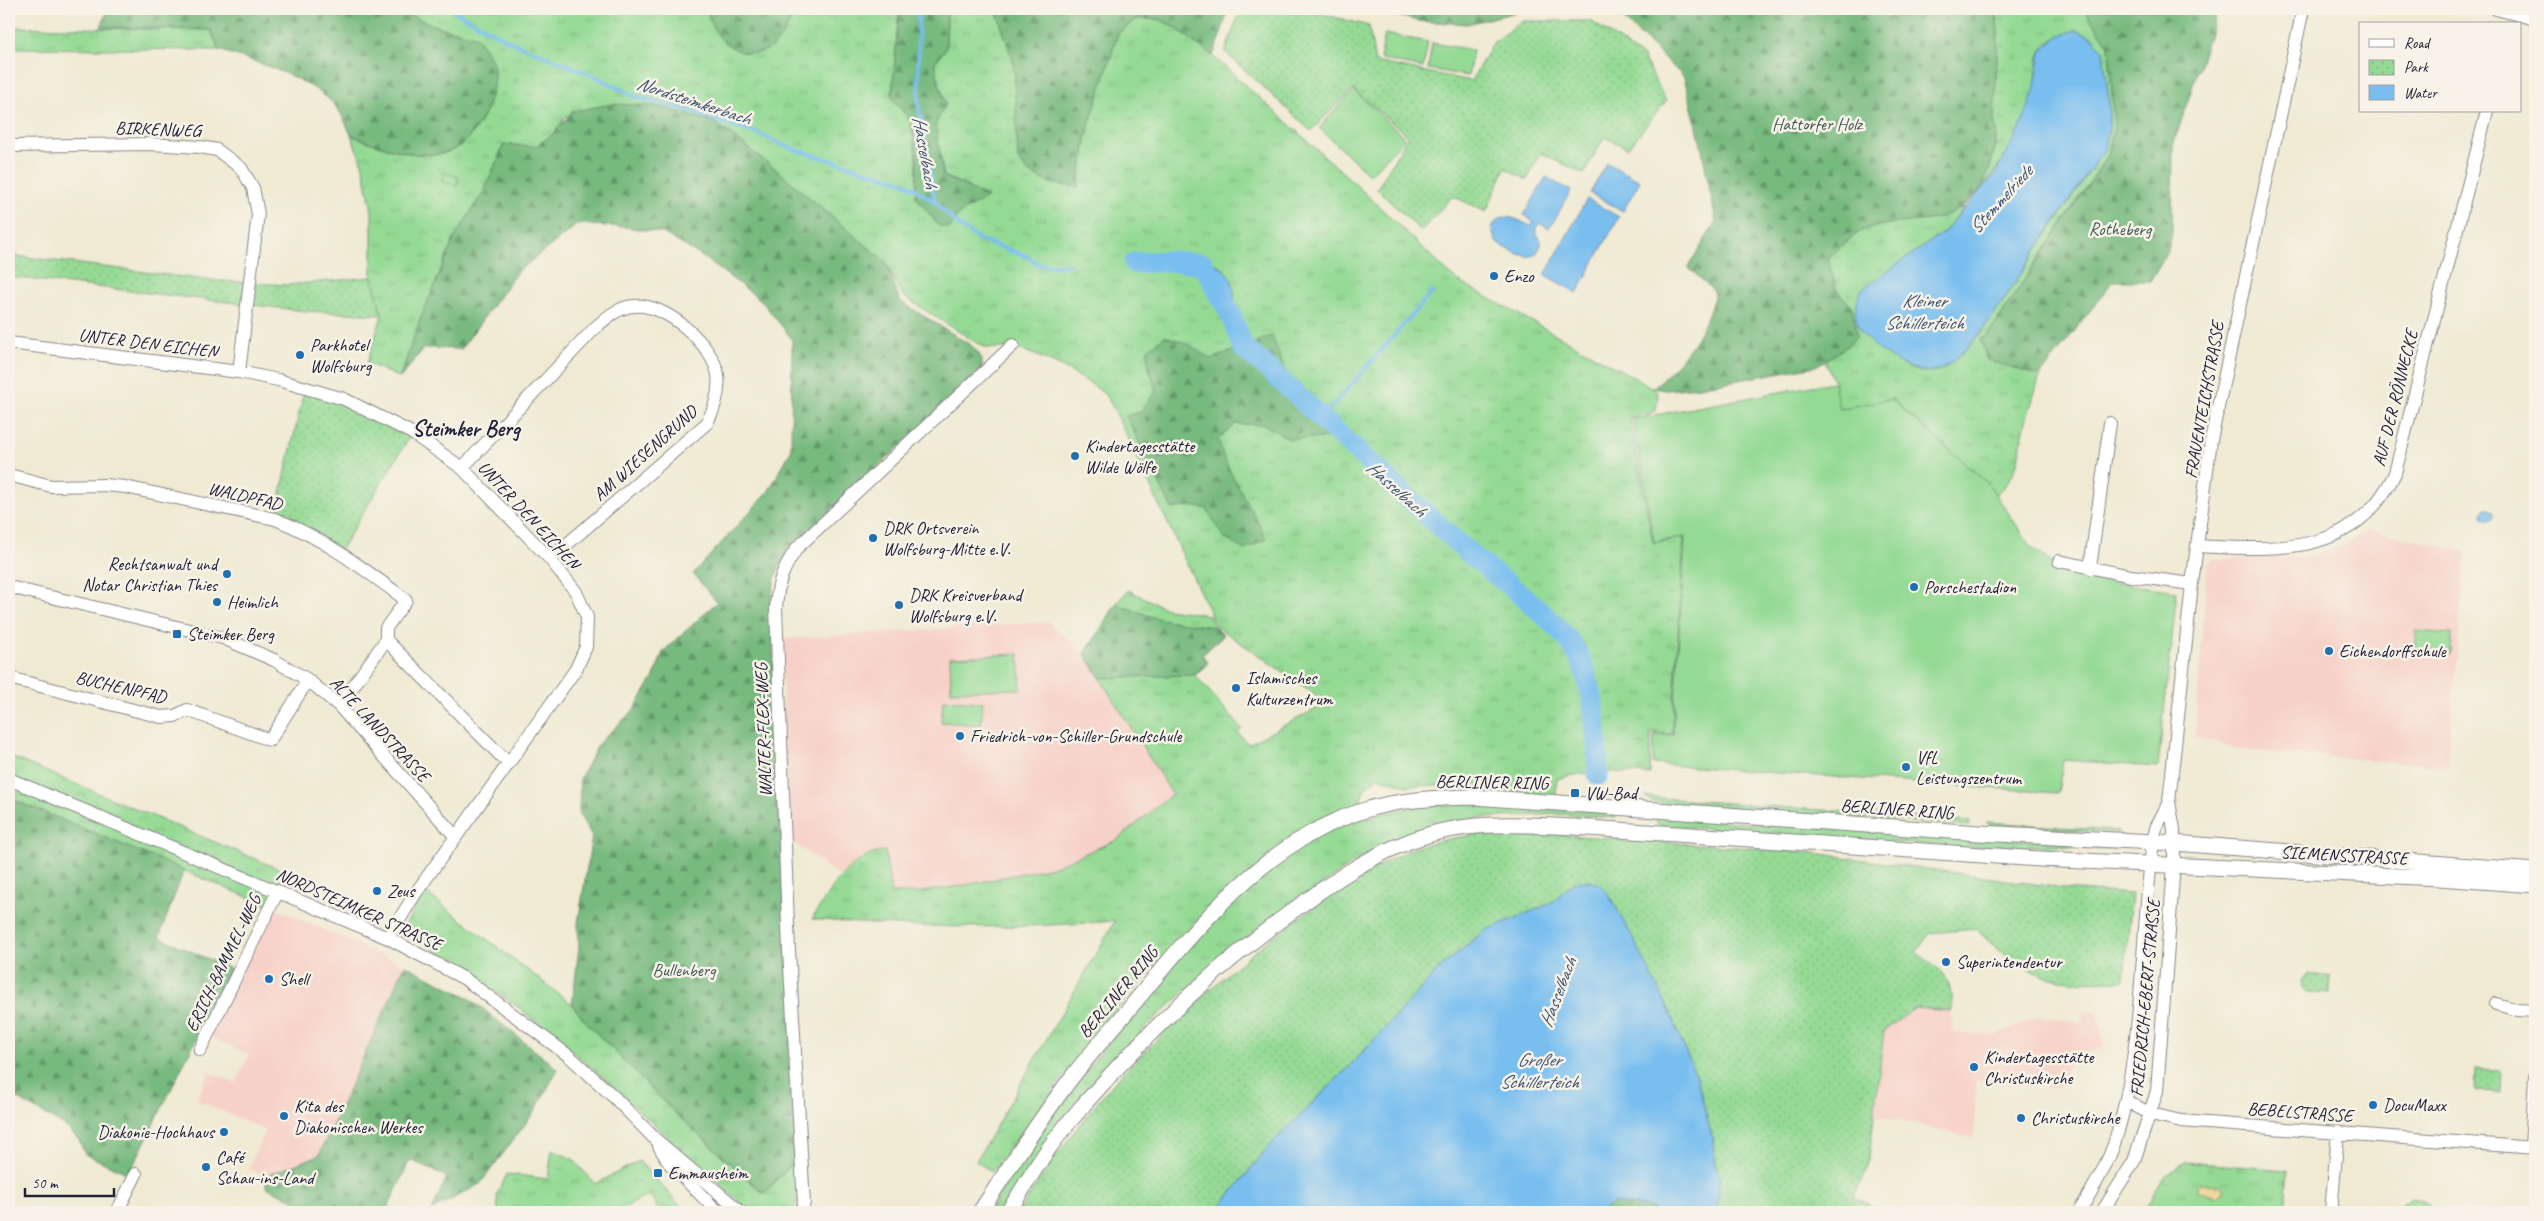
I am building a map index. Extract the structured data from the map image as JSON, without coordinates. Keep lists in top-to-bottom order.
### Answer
{
  "streets": {
    "main road": ["BERLINER RING", "SIEMENSSTRASSE"],
    "street": [
      "BIRKENWEG",
      "UNTER DEN EICHEN",
      "AUF DER RÖNNECKE",
      "FRAUENTEICHSTRASSE",
      "AM WIESENGRUND",
      "WALDPFAD",
      "BUCHENPFAD",
      "ALTE LANDSTRASSE",
      "WALTER-FLEX-WEG",
      "NORDSTEIMKER STRASSE",
      "ERICH-BAMMEL-WEG",
      "FRIEDRICH-EBERT-STRASSE",
      "BEBELSTRASSE"
    ]
  },
  "crossings": [
    ["BIRKENWEG", "UNTER DEN EICHEN"],
    ["UNTER DEN EICHEN", "AM WIESENGRUND"],
    ["UNTER DEN EICHEN", "ALTE LANDSTRASSE"],
    ["UNTER DEN EICHEN", "NORDSTEIMKER STRASSE"],
    ["AUF DER RÖNNECKE", "FRAUENTEICHSTRASSE"],
    ["FRAUENTEICHSTRASSE", "BERLINER RING"],
    ["FRAUENTEICHSTRASSE", "SIEMENSSTRASSE"],
    ["FRAUENTEICHSTRASSE", "FRIEDRICH-EBERT-STRASSE"],
    ["WALDPFAD", "ALTE LANDSTRASSE"],
    ["BUCHENPFAD", "ALTE LANDSTRASSE"],
    ["BERLINER RING", "SIEMENSSTRASSE"],
    ["BERLINER RING", "FRIEDRICH-EBERT-STRASSE"],
    ["SIEMENSSTRASSE", "FRIEDRICH-EBERT-STRASSE"],
    ["NORDSTEIMKER STRASSE", "ERICH-BAMMEL-WEG"],
    ["FRIEDRICH-EBERT-STRASSE", "BEBELSTRASSE"]
  ],
  "districts": ["Steimker Berg"],
  "water": [
    "Nordsteimkerbach",
    "Hasselbach",
    "Stemmelriede",
    "Kleiner Schillerteich",
    "Großer Schillerteich"
  ],
  "parks": ["Hattorfer Holz", "Rotheberg", "Bullenberg"],
  "places": {
    "other": [
      "Enzo",
      "Parkhotel Wolfsburg",
      "Kindertagesstätte Wilde Wölfe",
      "DRK Ortsverein Wolfsburg-Mitte e.V.",
      "Rechtsanwalt und Notar Christian Thies",
      "Porschestadion",
      "Heimlich",
      "DRK Kreisverband Wolfsburg e.V.",
      "Eichendorffschule",
      "Islamisches Kulturzentrum",
      "Friedrich-von-Schiller-Grundschule",
      "VfL Leistungszentrum",
      "Zeus",
      "Superintendentur",
      "Shell",
      "Kindertagesstätte Christuskirche",
      "DocuMaxx",
      "Kita des Diakonischen Werkes",
      "Christuskirche",
      "Diakonie-Hochhaus",
      "Café Schau-ins-Land"
    ],
    "transit": ["Steimker Berg", "VW-Bad", "Emmausheim"]
  },
  "legend": ["Road", "Park", "Water"],
  "scale_bar": "50 m"
}
